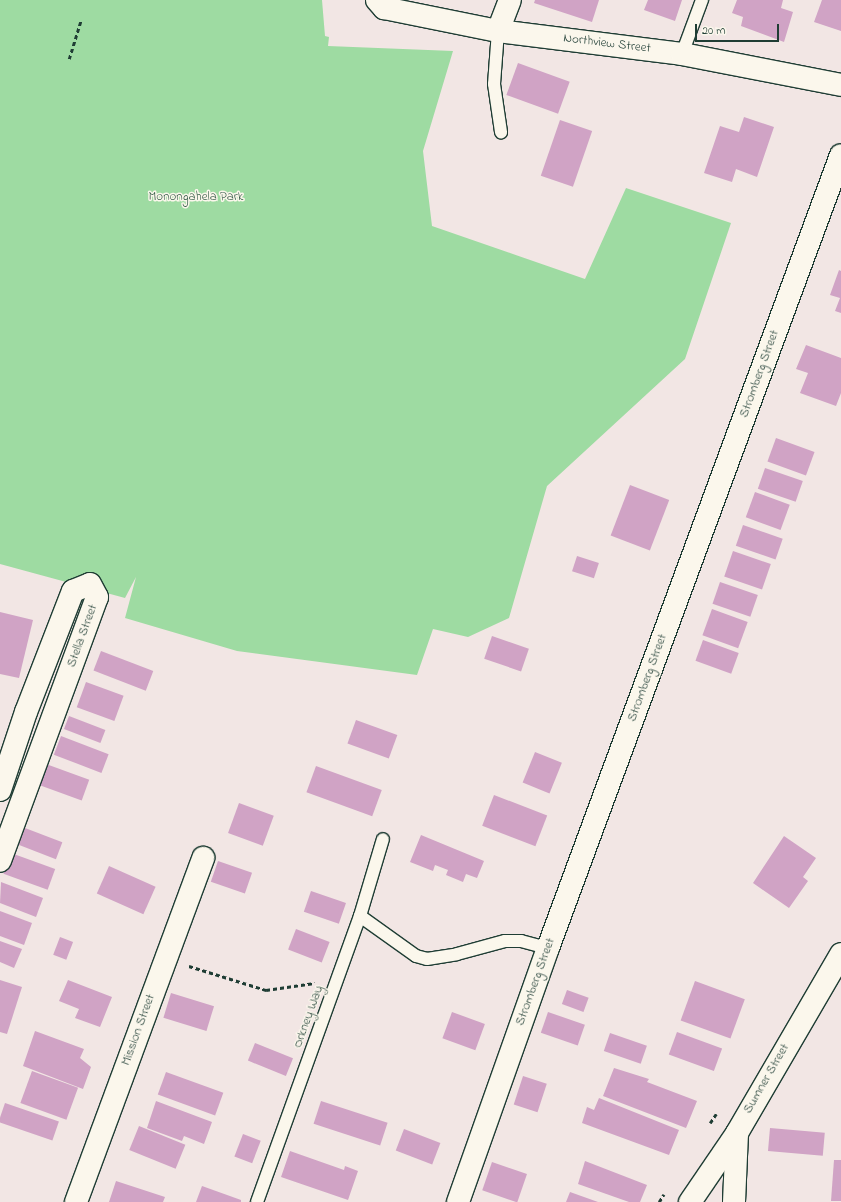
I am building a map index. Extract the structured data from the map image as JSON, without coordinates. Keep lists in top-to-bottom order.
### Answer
{
  "streets": {
    "street": [
      "Northview Street",
      "Stromberg Street",
      "Stella Street",
      "Mission Street",
      "Sumner Street"
    ],
    "lane": ["Orkney Way"]
  },
  "parks": ["Monongahela Park"],
  "scale_bar": "20 m"
}
